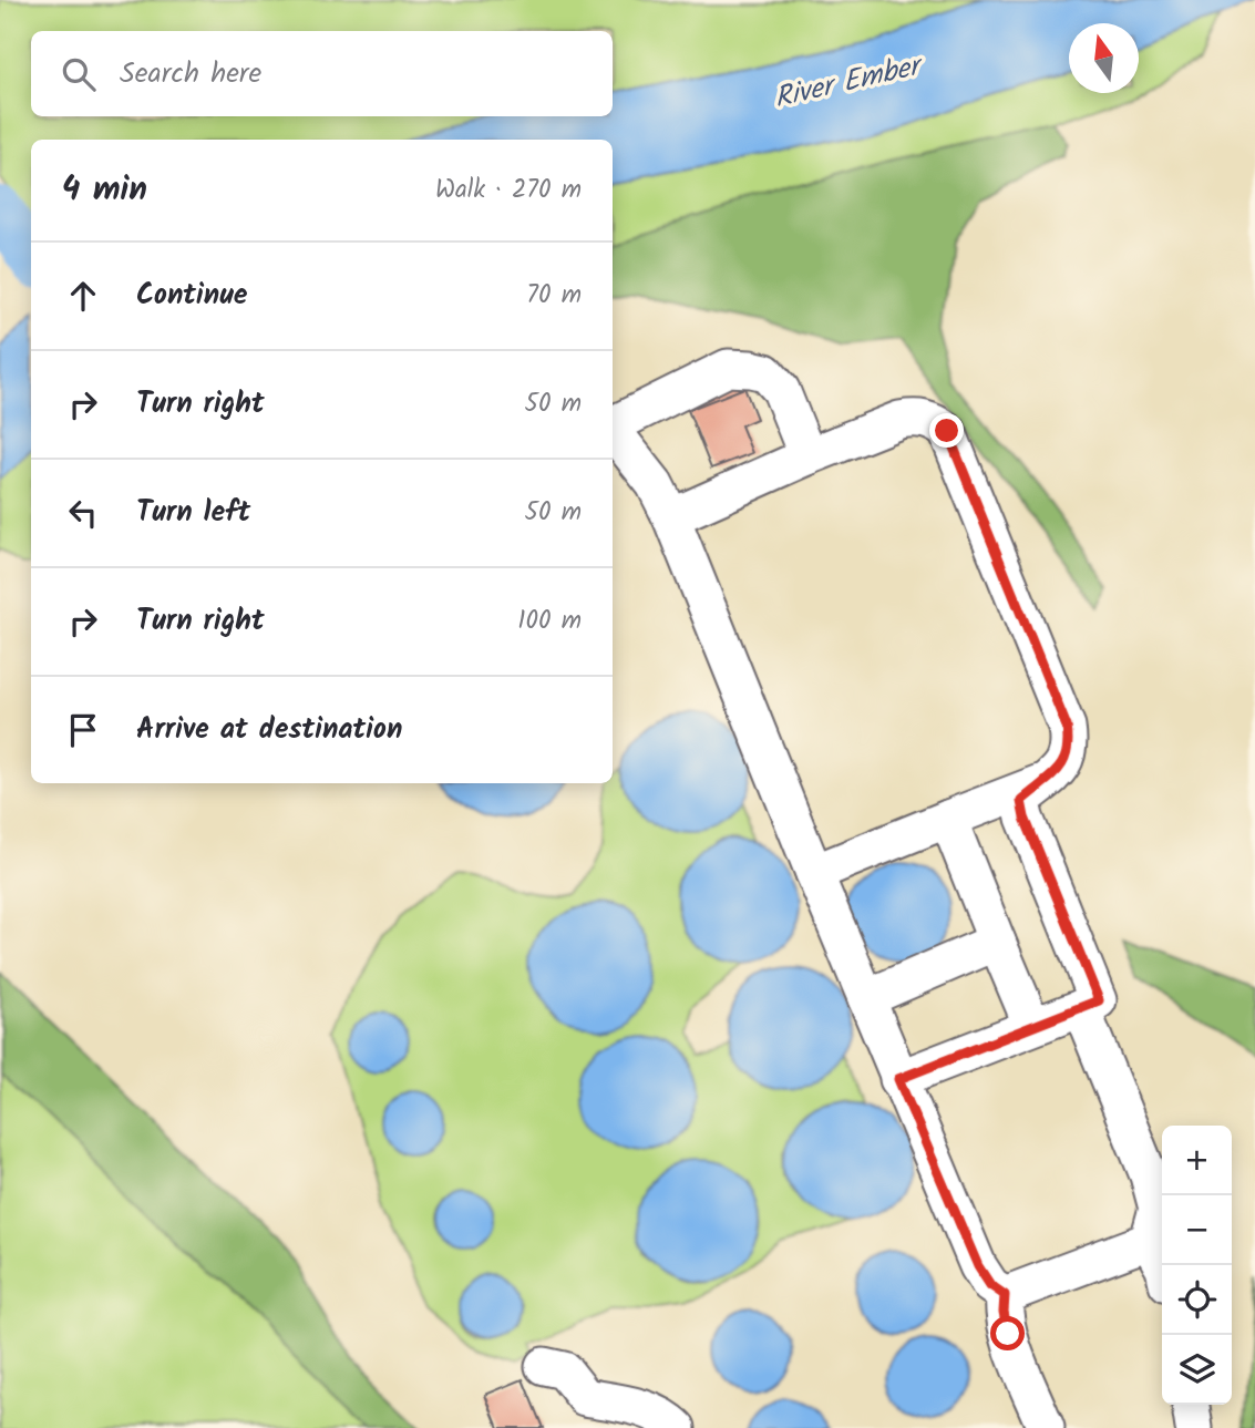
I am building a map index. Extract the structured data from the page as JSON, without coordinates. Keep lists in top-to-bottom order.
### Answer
{
  "water": ["River Ember"],
  "north": "top",
  "page": {
    "search": "Search here",
    "heading": ["4 min", "Walk · 270 m"],
    "list": [
      ["Continue", "70 m"],
      ["Turn right", "50 m"],
      ["Turn left", "50 m"],
      ["Turn right", "100 m"],
      "Arrive at destination"
    ],
    "map_buttons": ["+", "−"]
  }
}
